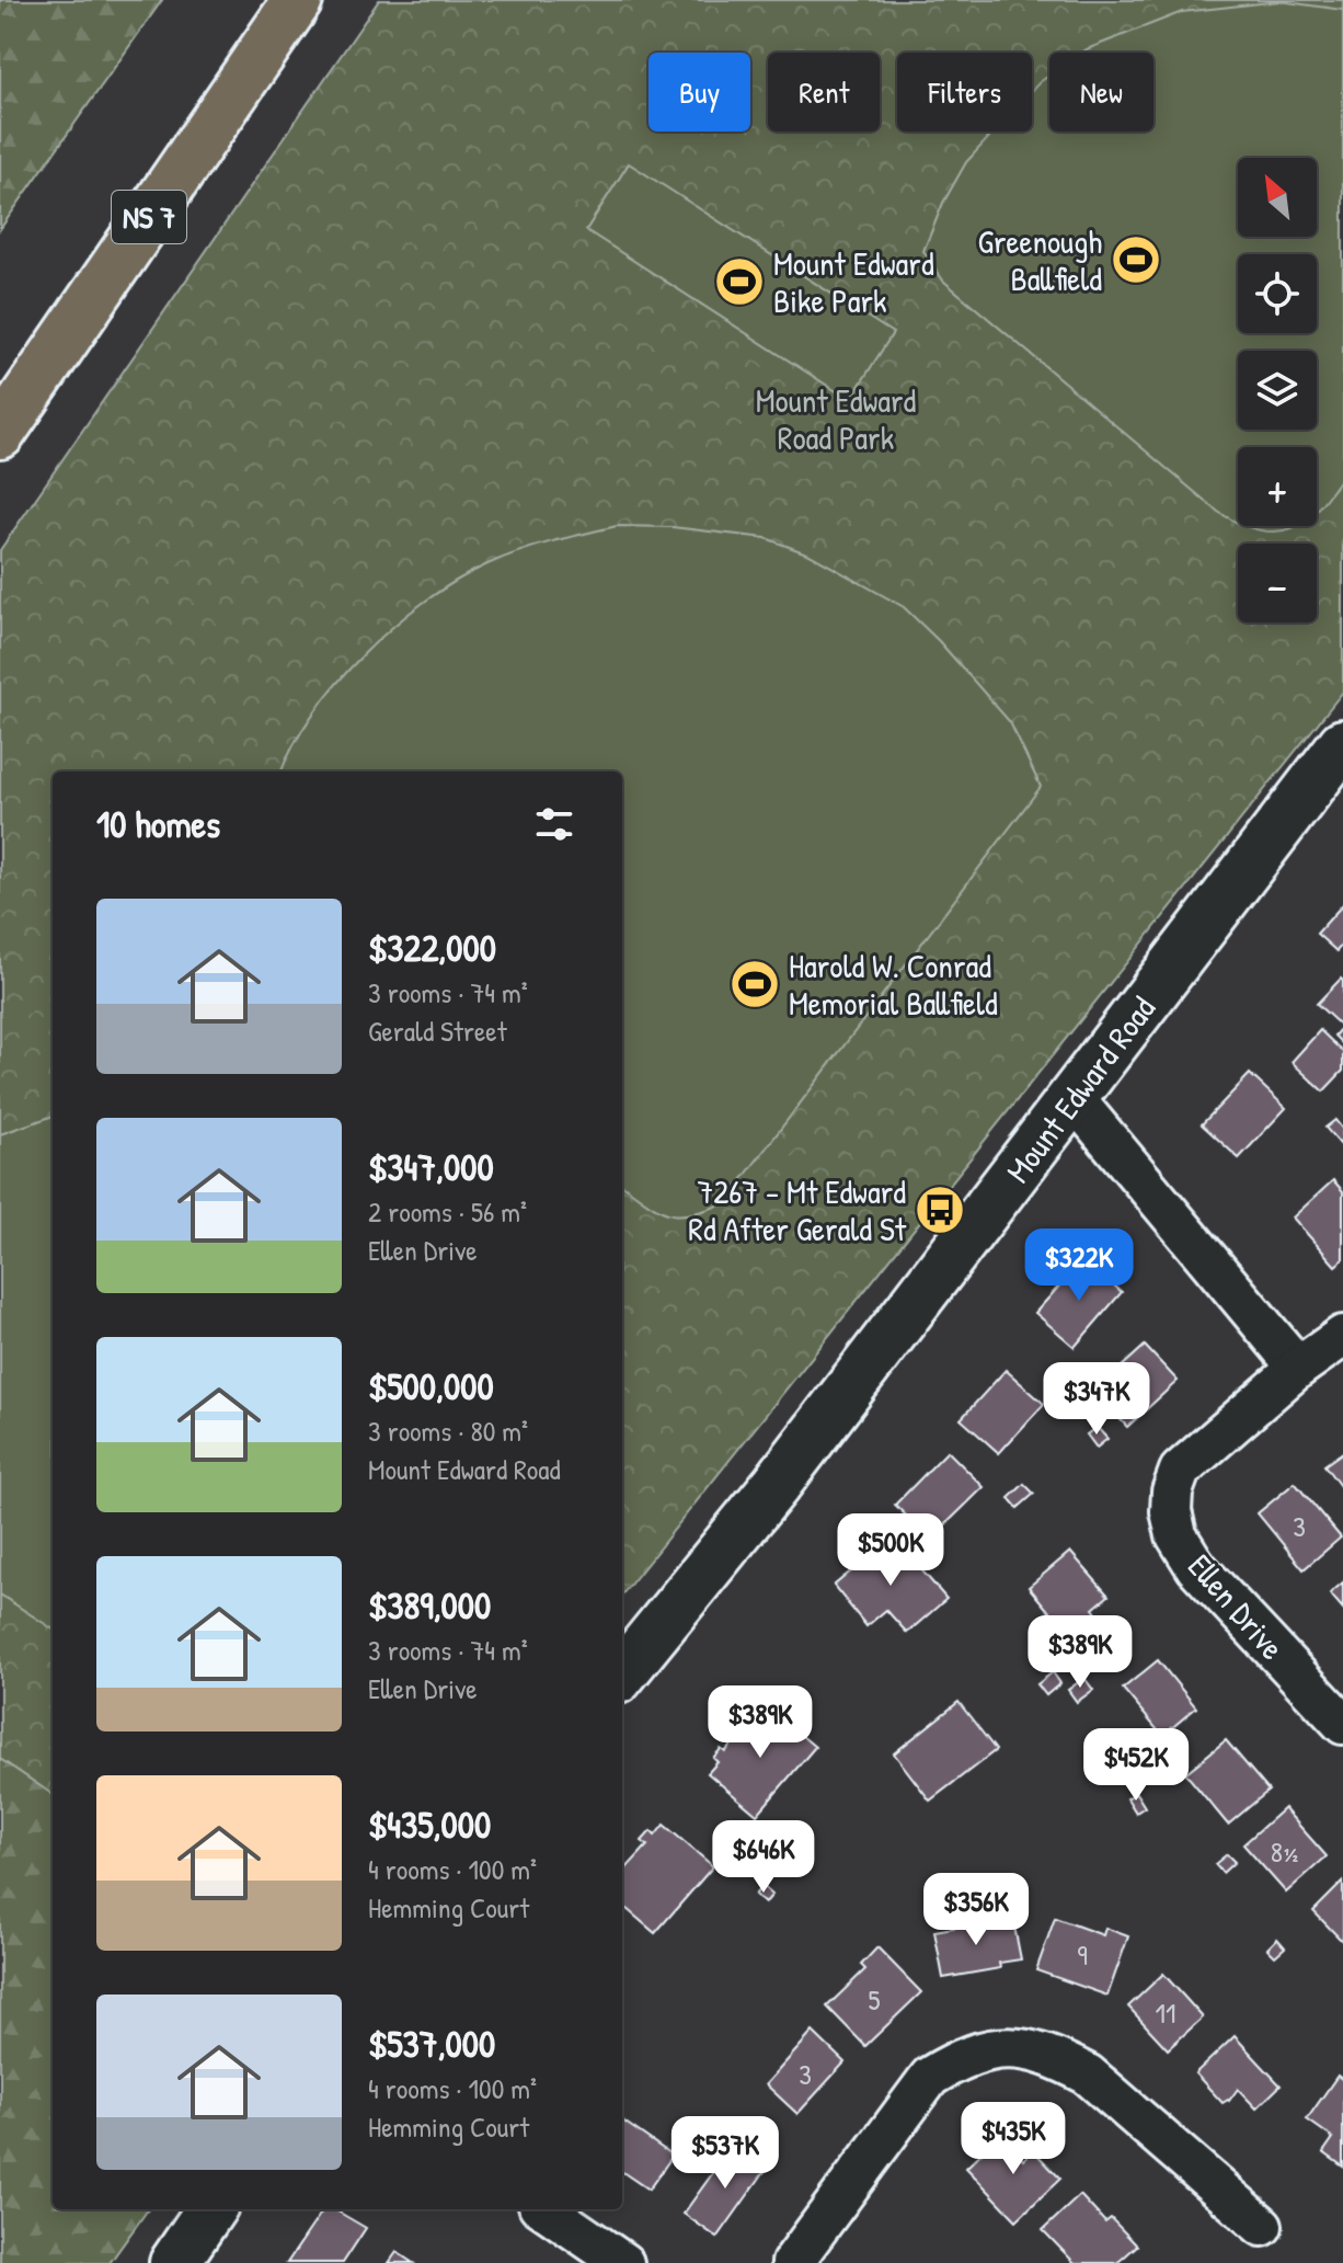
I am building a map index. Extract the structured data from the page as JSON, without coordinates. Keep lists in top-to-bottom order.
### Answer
{
  "streets": {
    "main road": ["NS 7"],
    "street": ["Mount Edward Road", "Ellen Drive"]
  },
  "parks": ["Mount Edward Road Park"],
  "places": {
    "sports": ["Greenough Ballfield", "Mount Edward Bike Park", "Harold W. Conrad Memorial Ballfield"],
    "bus stop": ["7267 - Mt Edward Rd After Gerald St"]
  },
  "house_numbers": [
    "3",
    "8½",
    "9",
    "5",
    "11",
    "3"
  ],
  "north": "top left",
  "page": {
    "chip": [
      "Buy",
      "Rent",
      "Filters",
      "New"
    ],
    "map_buttons": ["+", "−"],
    "heading": "10 homes",
    "list": [
      {
        "name": "$322,000",
        "note": "3 rooms · 74 m² · Gerald Street"
      },
      {
        "name": "$347,000",
        "note": "2 rooms · 56 m² · Ellen Drive"
      },
      {
        "name": "$500,000",
        "note": "3 rooms · 80 m² · Mount Edward Road"
      },
      {
        "name": "$389,000",
        "note": "3 rooms · 74 m² · Ellen Drive"
      },
      {
        "name": "$435,000",
        "note": "4 rooms · 100 m² · Hemming Court"
      },
      {
        "name": "$537,000",
        "note": "4 rooms · 100 m² · Hemming Court"
      }
    ],
    "price": [
      "$322K",
      "$347K",
      "$500K",
      "$389K",
      "$389K",
      "$452K",
      "$646K",
      "$356K",
      "$435K",
      "$537K"
    ]
  }
}
